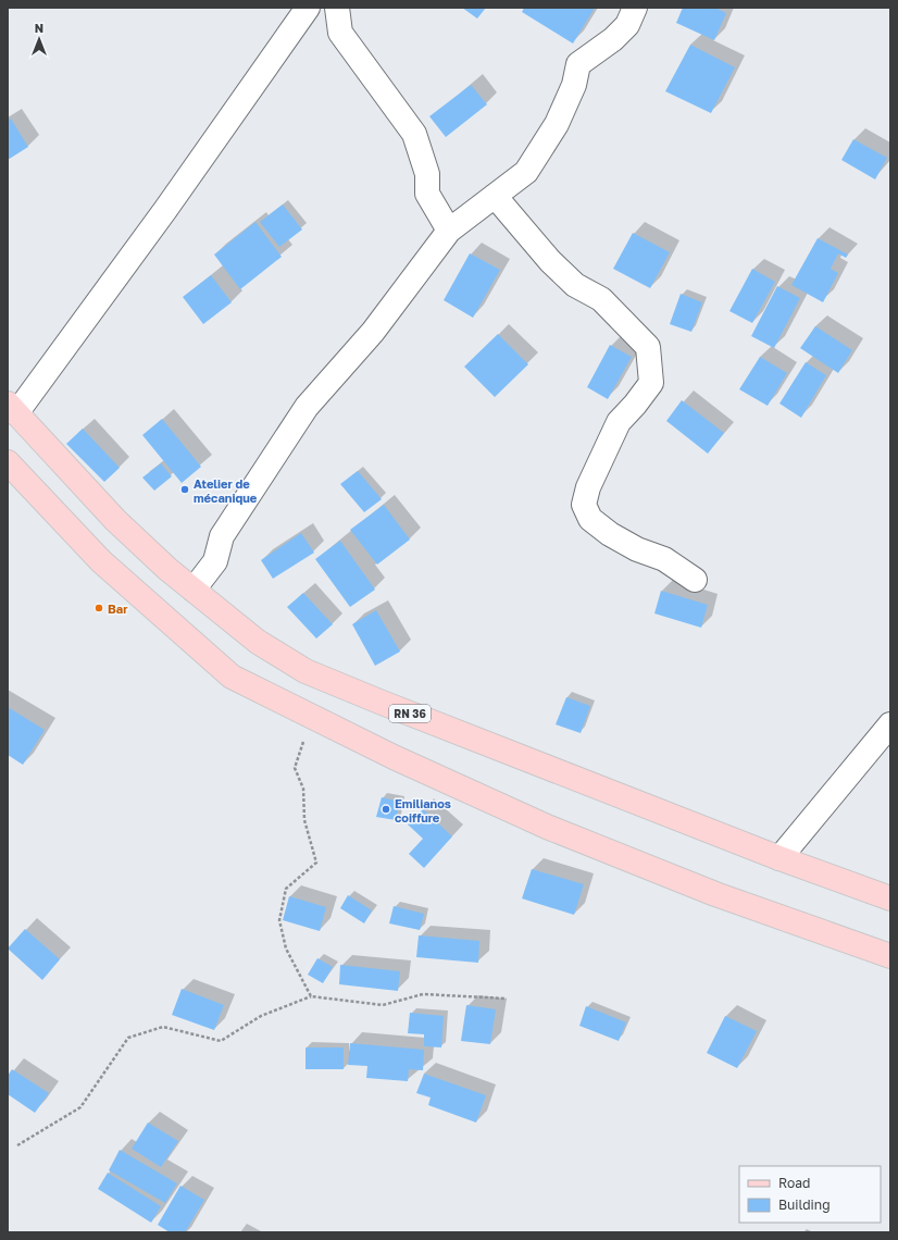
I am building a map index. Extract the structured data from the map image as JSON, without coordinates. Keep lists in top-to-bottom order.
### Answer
{
  "streets": {
    "main road": ["RN 36"]
  },
  "places": ["Atelier de mécanique", "Bar", "Emilianos coiffure"],
  "legend": ["Road", "Building"],
  "north": "top"
}
